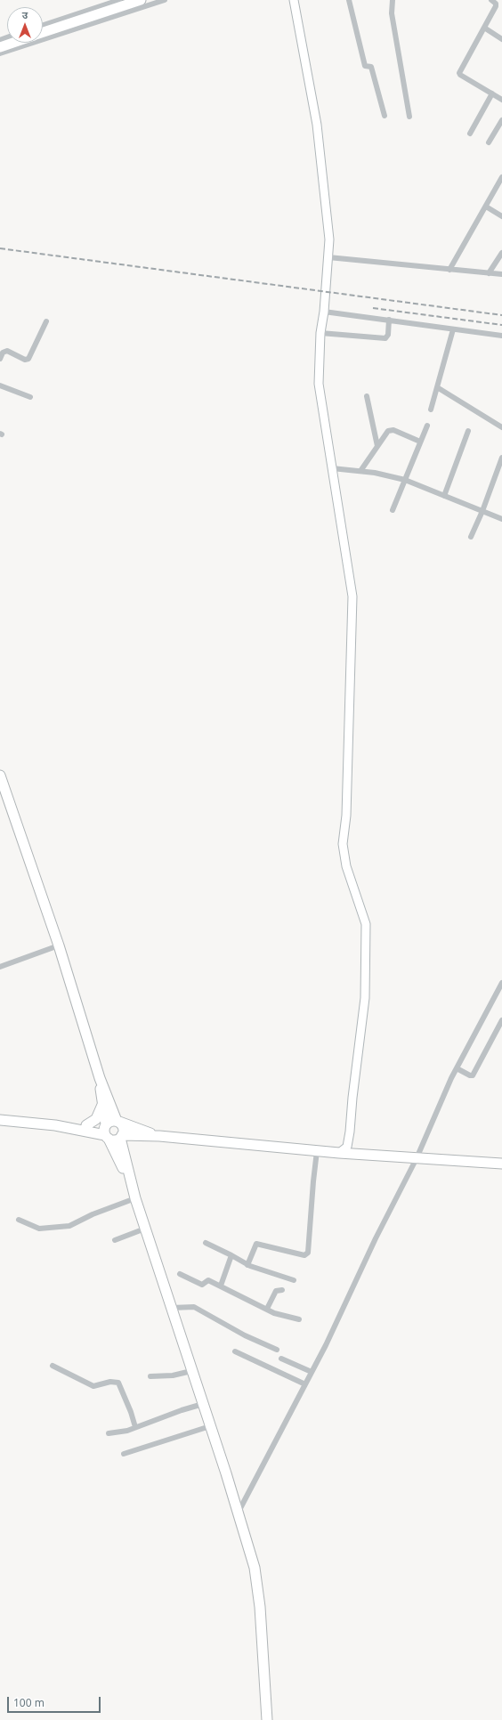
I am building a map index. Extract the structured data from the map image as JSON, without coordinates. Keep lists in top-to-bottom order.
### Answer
{
  "scale_bar": "100 m",
  "north": "top"
}
